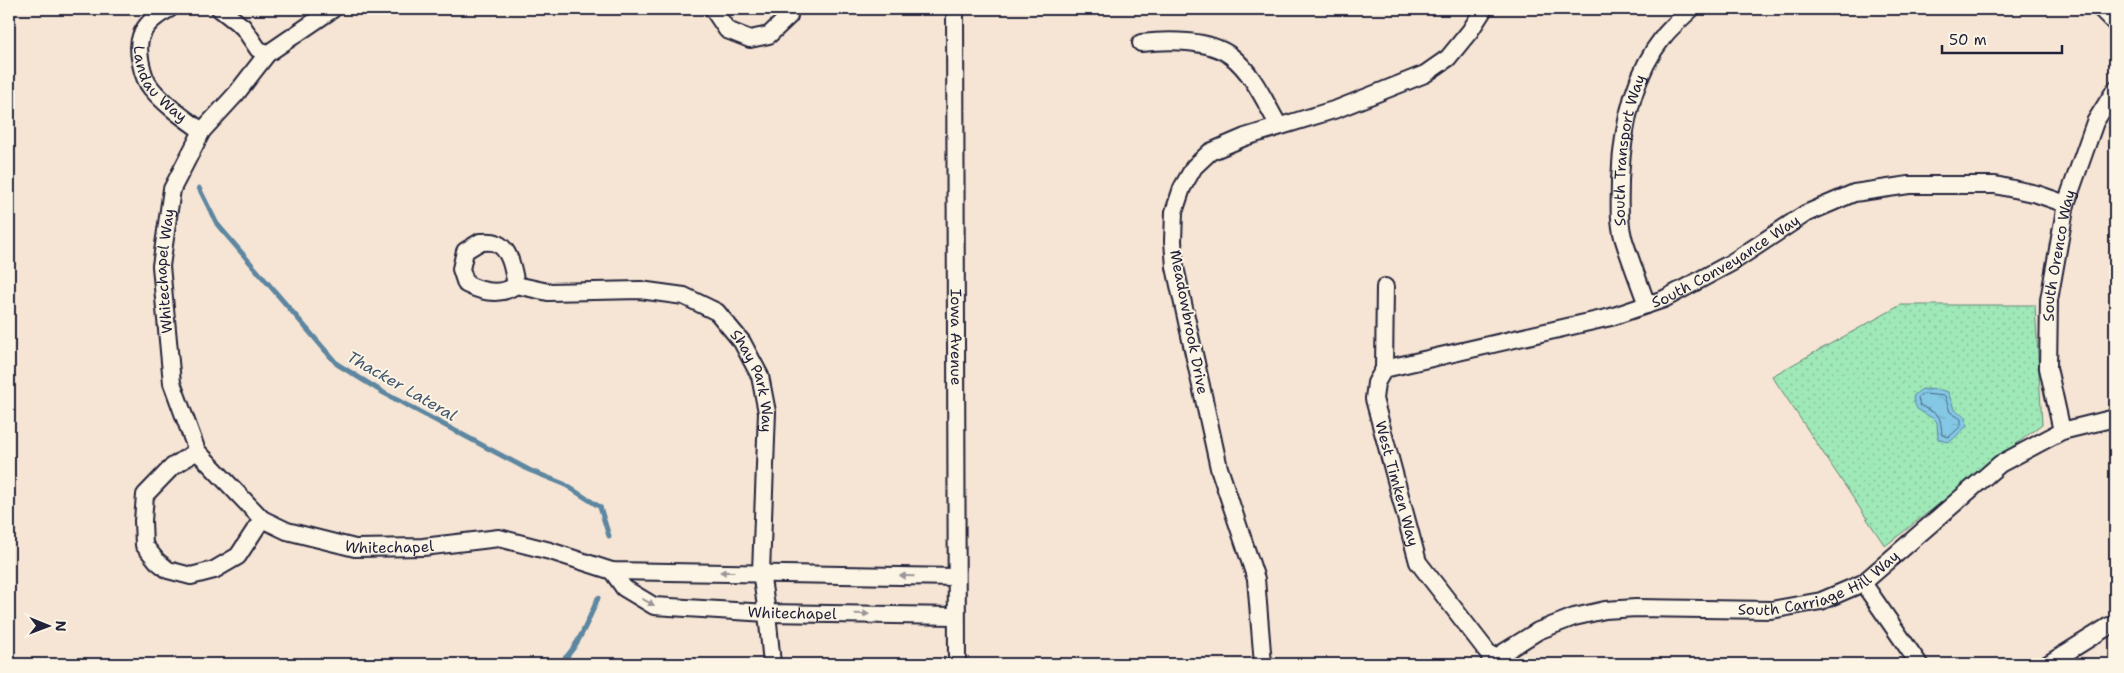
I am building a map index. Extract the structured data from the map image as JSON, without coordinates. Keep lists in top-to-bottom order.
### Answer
{
  "streets": {
    "street": [
      "Landau Way",
      "South Transport Way",
      "South Orenco Way",
      "South Conveyance Way",
      "Whitechapel Way",
      "Meadowbrook Drive",
      "Iowa Avenue",
      "Shay Park Way",
      "West Timken Way",
      "Whitechapel",
      "South Carriage Hill Way"
    ]
  },
  "crossings": [
    ["Landau Way", "Whitechapel Way"],
    ["South Transport Way", "South Conveyance Way"],
    ["South Orenco Way", "South Conveyance Way"],
    ["South Orenco Way", "South Carriage Hill Way"],
    ["South Conveyance Way", "West Timken Way"],
    ["Whitechapel Way", "Whitechapel"],
    ["Iowa Avenue", "Whitechapel"],
    ["Shay Park Way", "Whitechapel"],
    ["West Timken Way", "South Carriage Hill Way"]
  ],
  "water": ["Thacker Lateral"],
  "scale_bar": "50 m",
  "north": "right"
}
